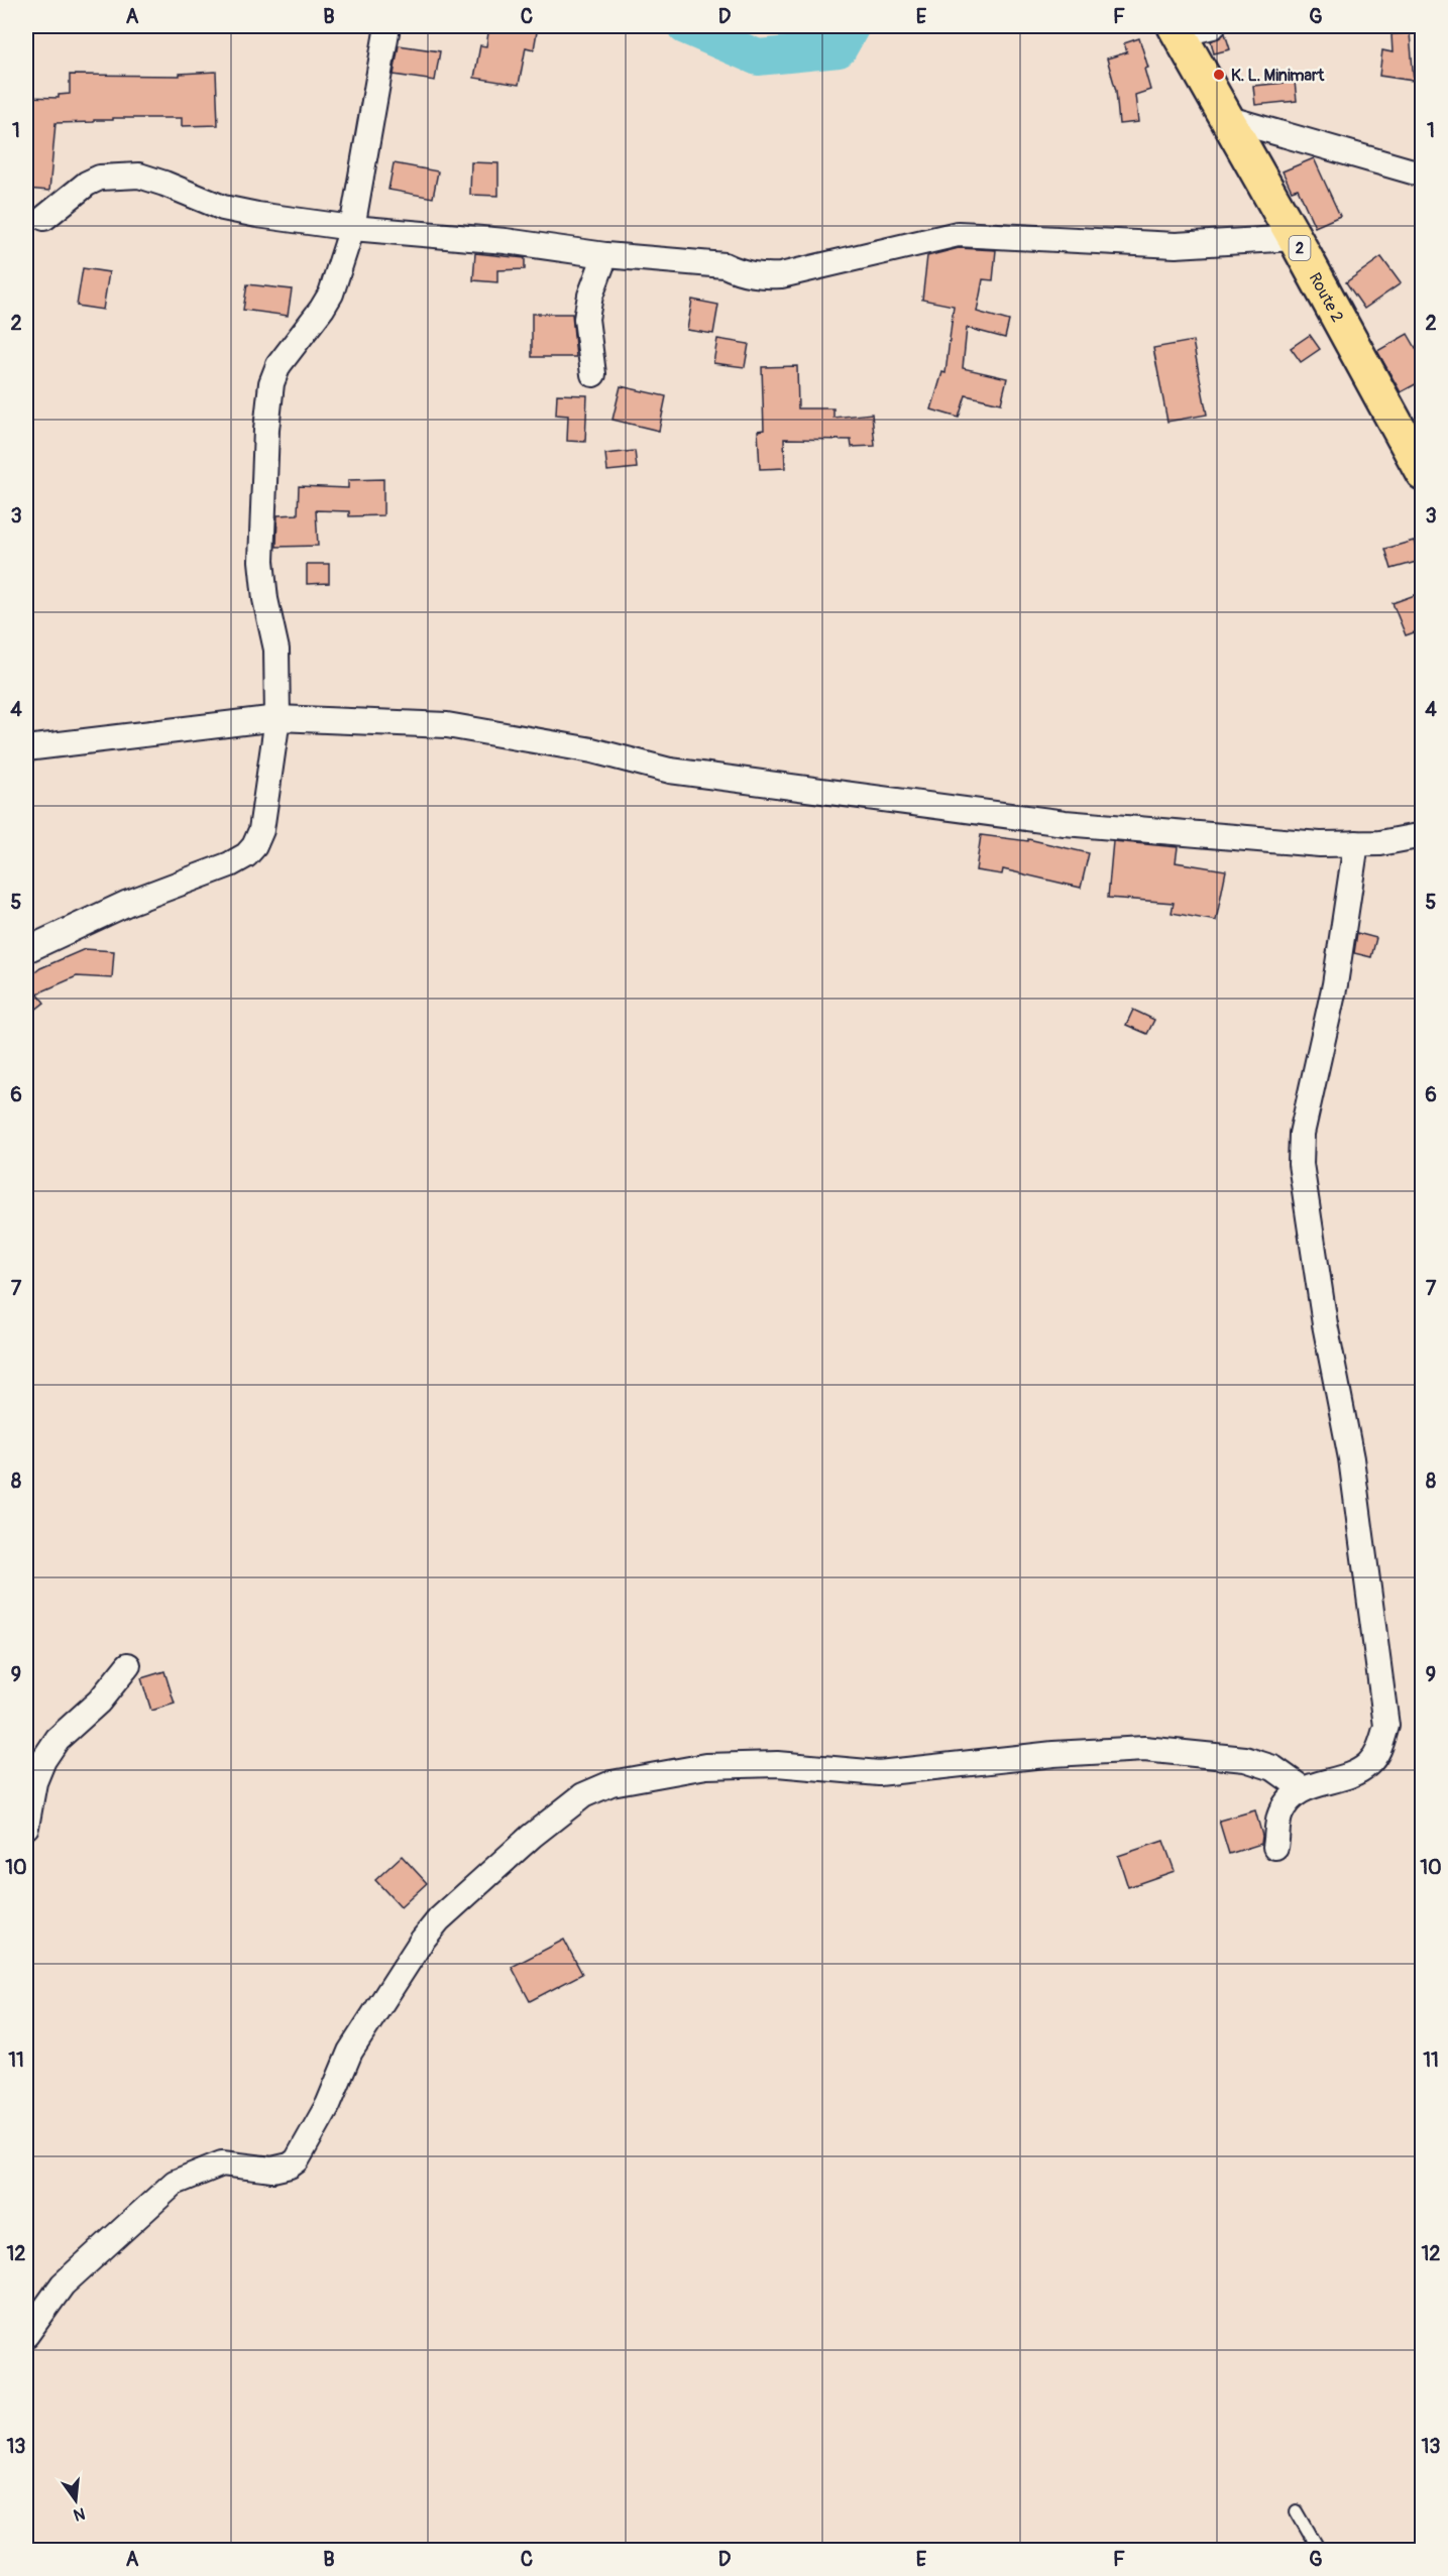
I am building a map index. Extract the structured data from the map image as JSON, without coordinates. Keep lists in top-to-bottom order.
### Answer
{
  "streets": {
    "highway": ["2", "Route 2"]
  },
  "places": ["K. L. Minimart"],
  "north": "bottom",
  "grid": {
    "columns": [
      "A",
      "B",
      "C",
      "D",
      "E",
      "F",
      "G"
    ],
    "rows": [
      "1",
      "2",
      "3",
      "4",
      "5",
      "6",
      "7",
      "8",
      "9",
      "10",
      "11",
      "12",
      "13"
    ]
  }
}
